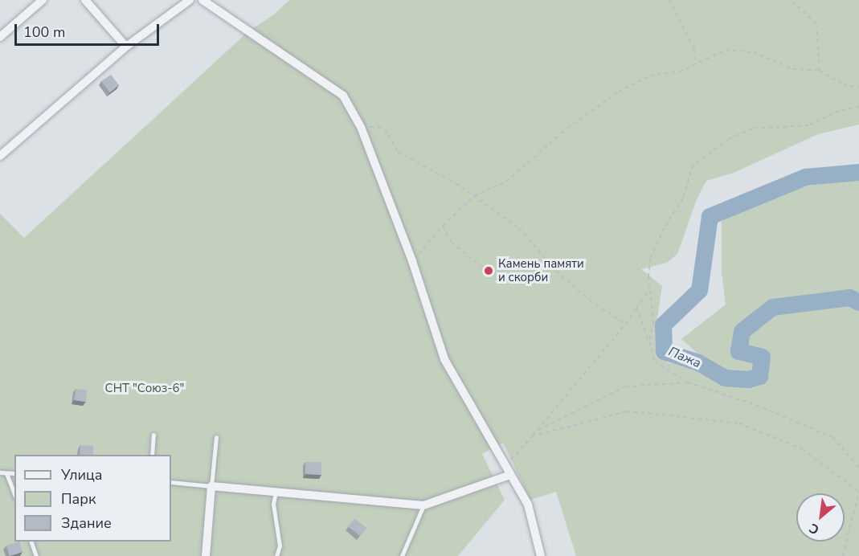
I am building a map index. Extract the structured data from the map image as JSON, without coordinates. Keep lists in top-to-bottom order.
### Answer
{
  "water": ["Пажа"],
  "parks": ["СНТ \"Союз-6\""],
  "places": ["Камень памяти и скорби"],
  "legend": ["Улица", "Парк", "Здание"],
  "scale_bar": "100 m",
  "north": "bottom left"
}
